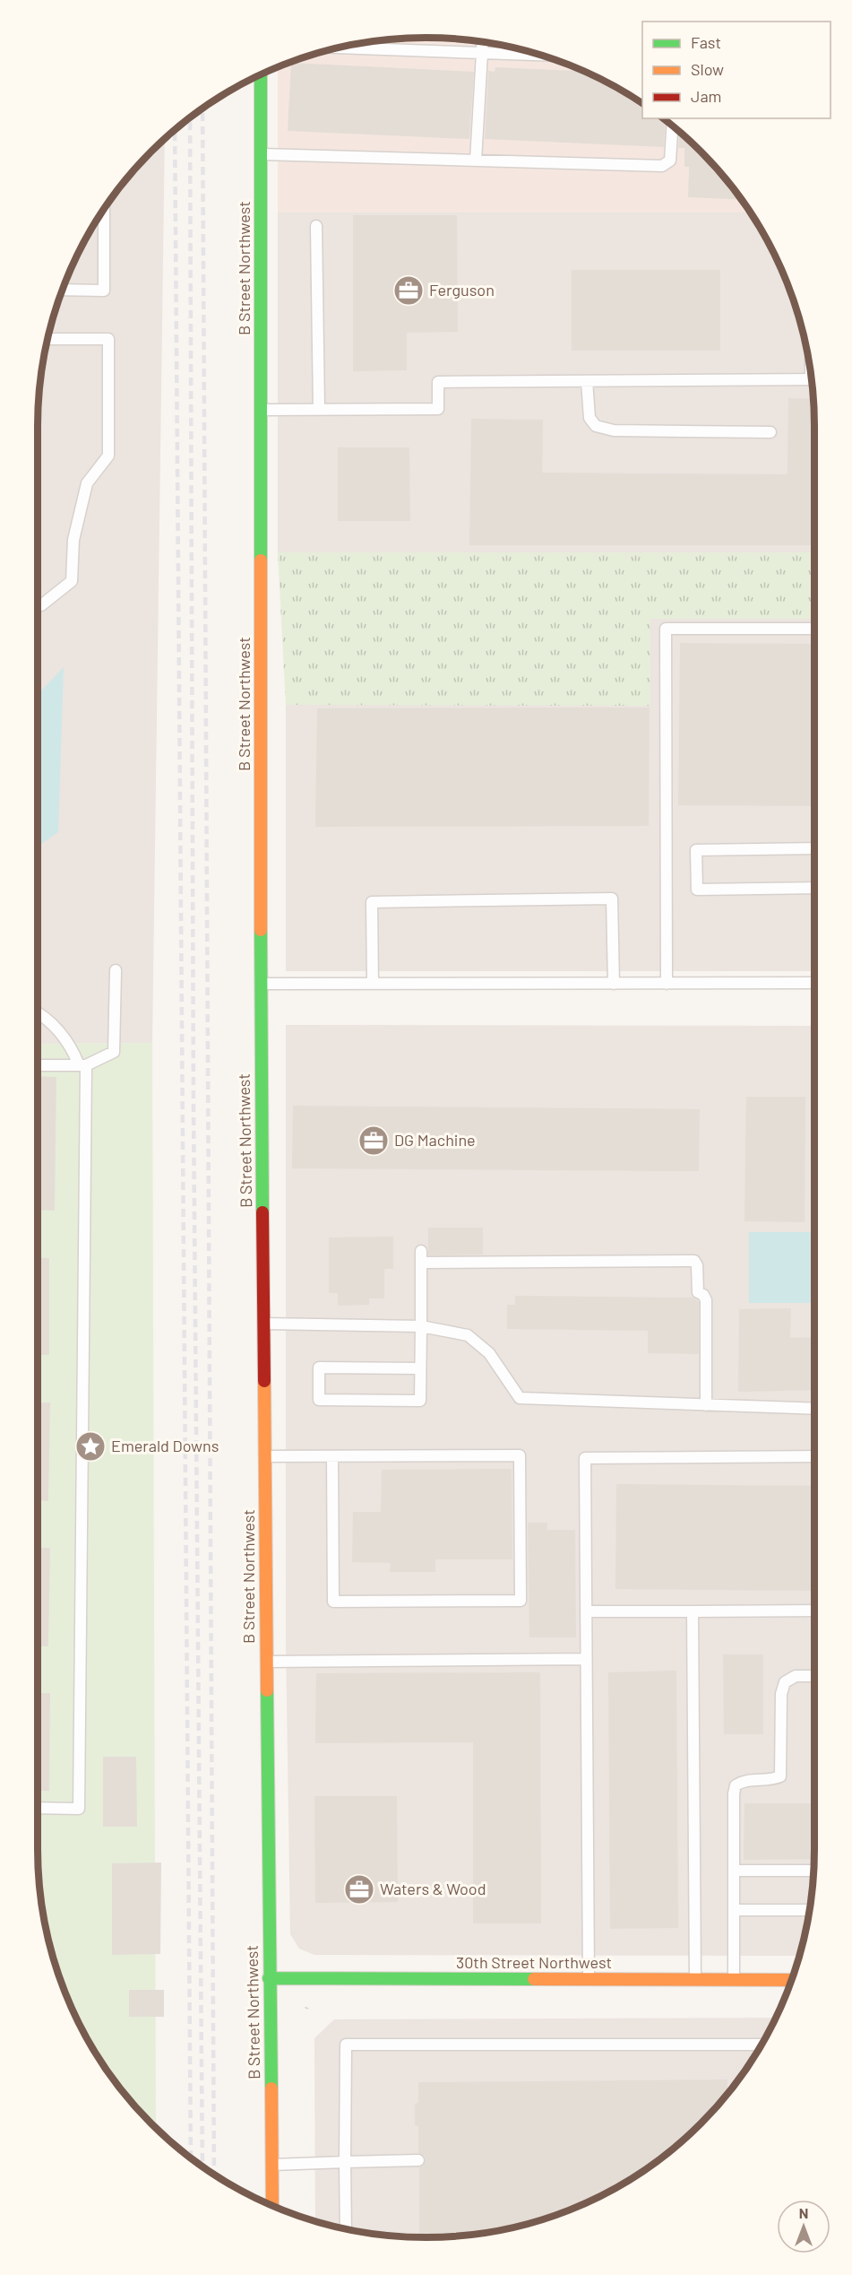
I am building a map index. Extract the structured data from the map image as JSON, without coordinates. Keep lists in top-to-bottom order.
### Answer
{
  "streets": {
    "street": ["B Street Northwest", "30th Street Northwest"]
  },
  "crossings": [
    ["B Street Northwest", "30th Street Northwest"]
  ],
  "places": {
    "office": ["Ferguson", "DG Machine", "Waters & Wood"],
    "place": ["Emerald Downs"]
  },
  "legend": ["Fast", "Slow", "Jam"],
  "north": "top"
}
